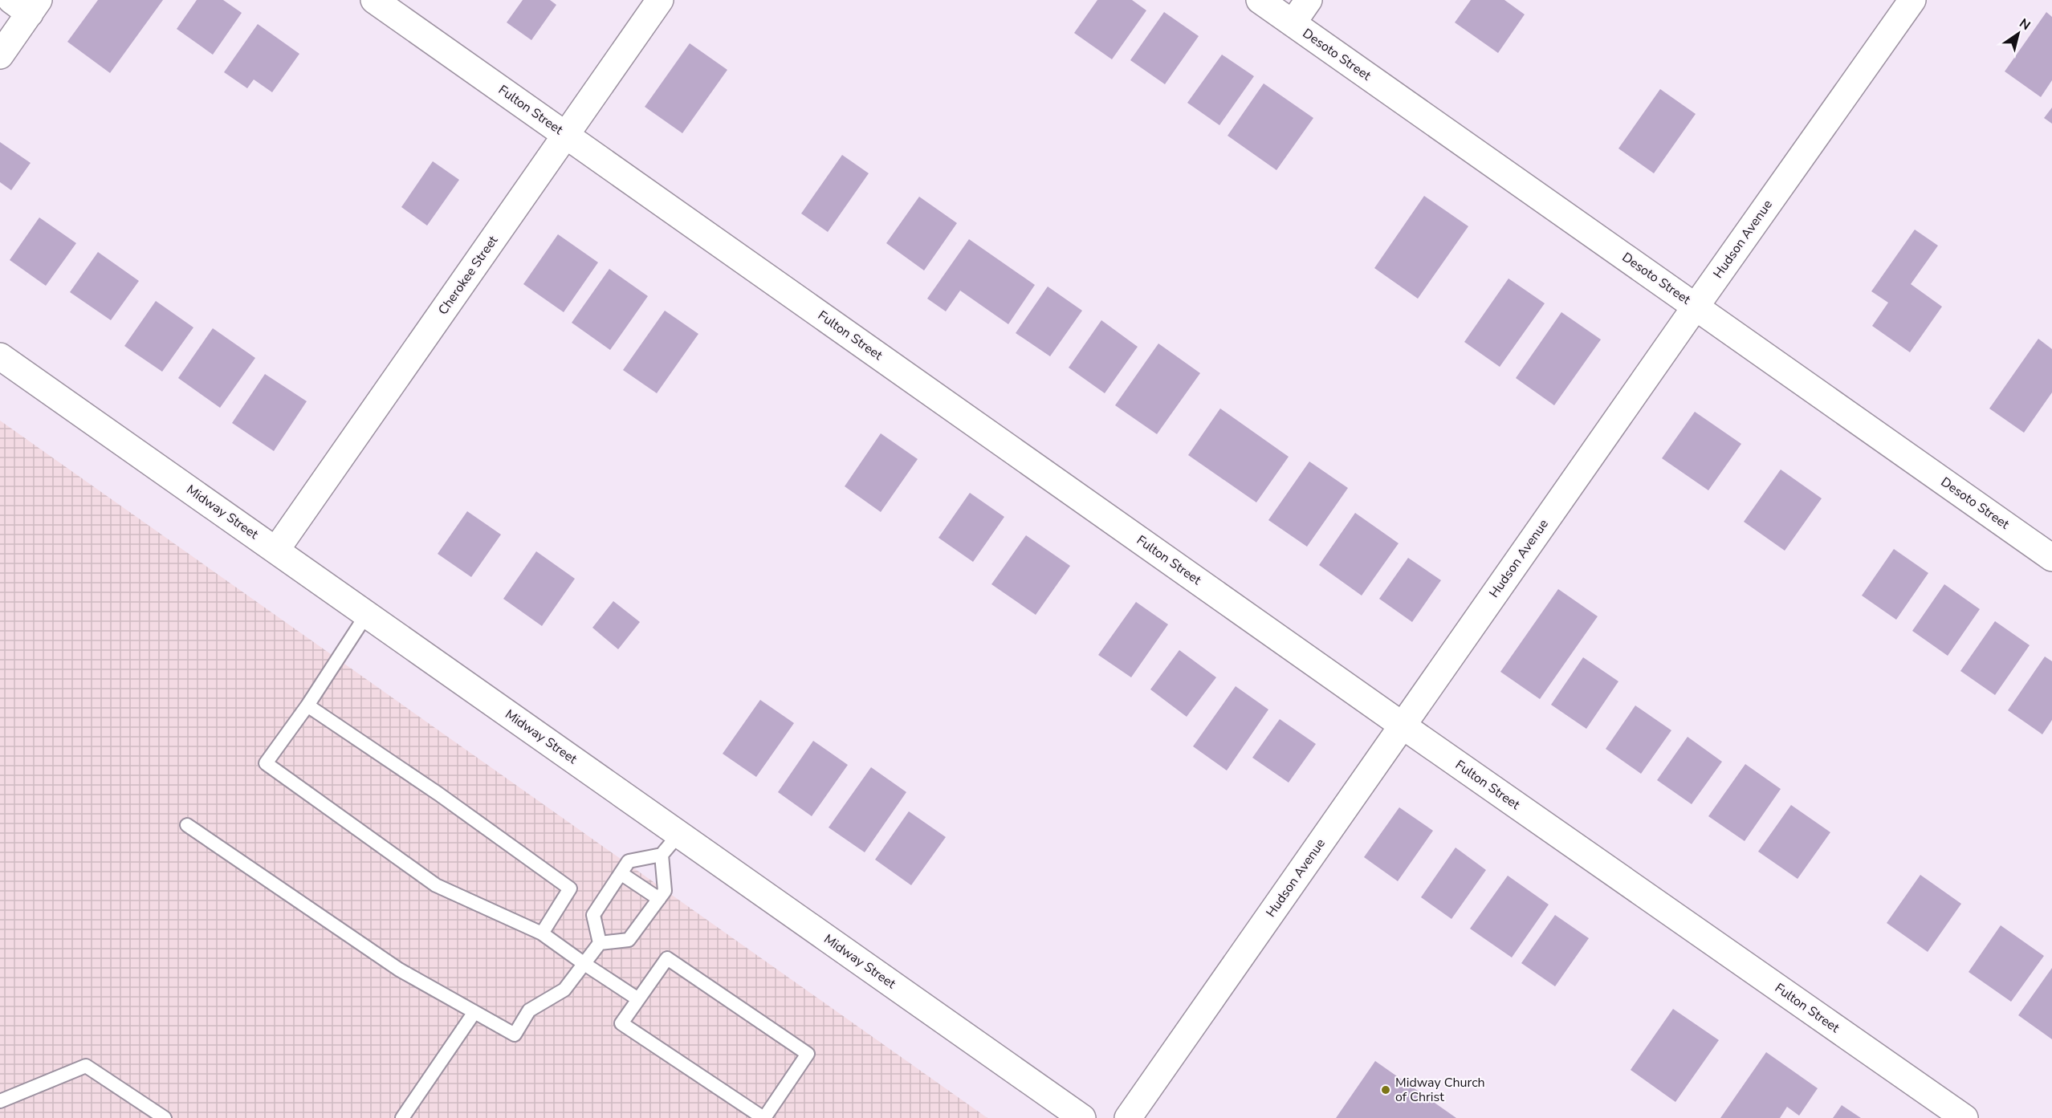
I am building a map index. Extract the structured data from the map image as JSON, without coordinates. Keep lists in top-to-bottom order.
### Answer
{
  "streets": {
    "street": [
      "Desoto Street",
      "Fulton Street",
      "Hudson Avenue",
      "Cherokee Street",
      "Midway Street"
    ]
  },
  "crossings": [
    ["Desoto Street", "Hudson Avenue"],
    ["Fulton Street", "Hudson Avenue"],
    ["Fulton Street", "Cherokee Street"],
    ["Cherokee Street", "Midway Street"]
  ],
  "places": ["Midway Church of Christ"],
  "north": "top right"
}
